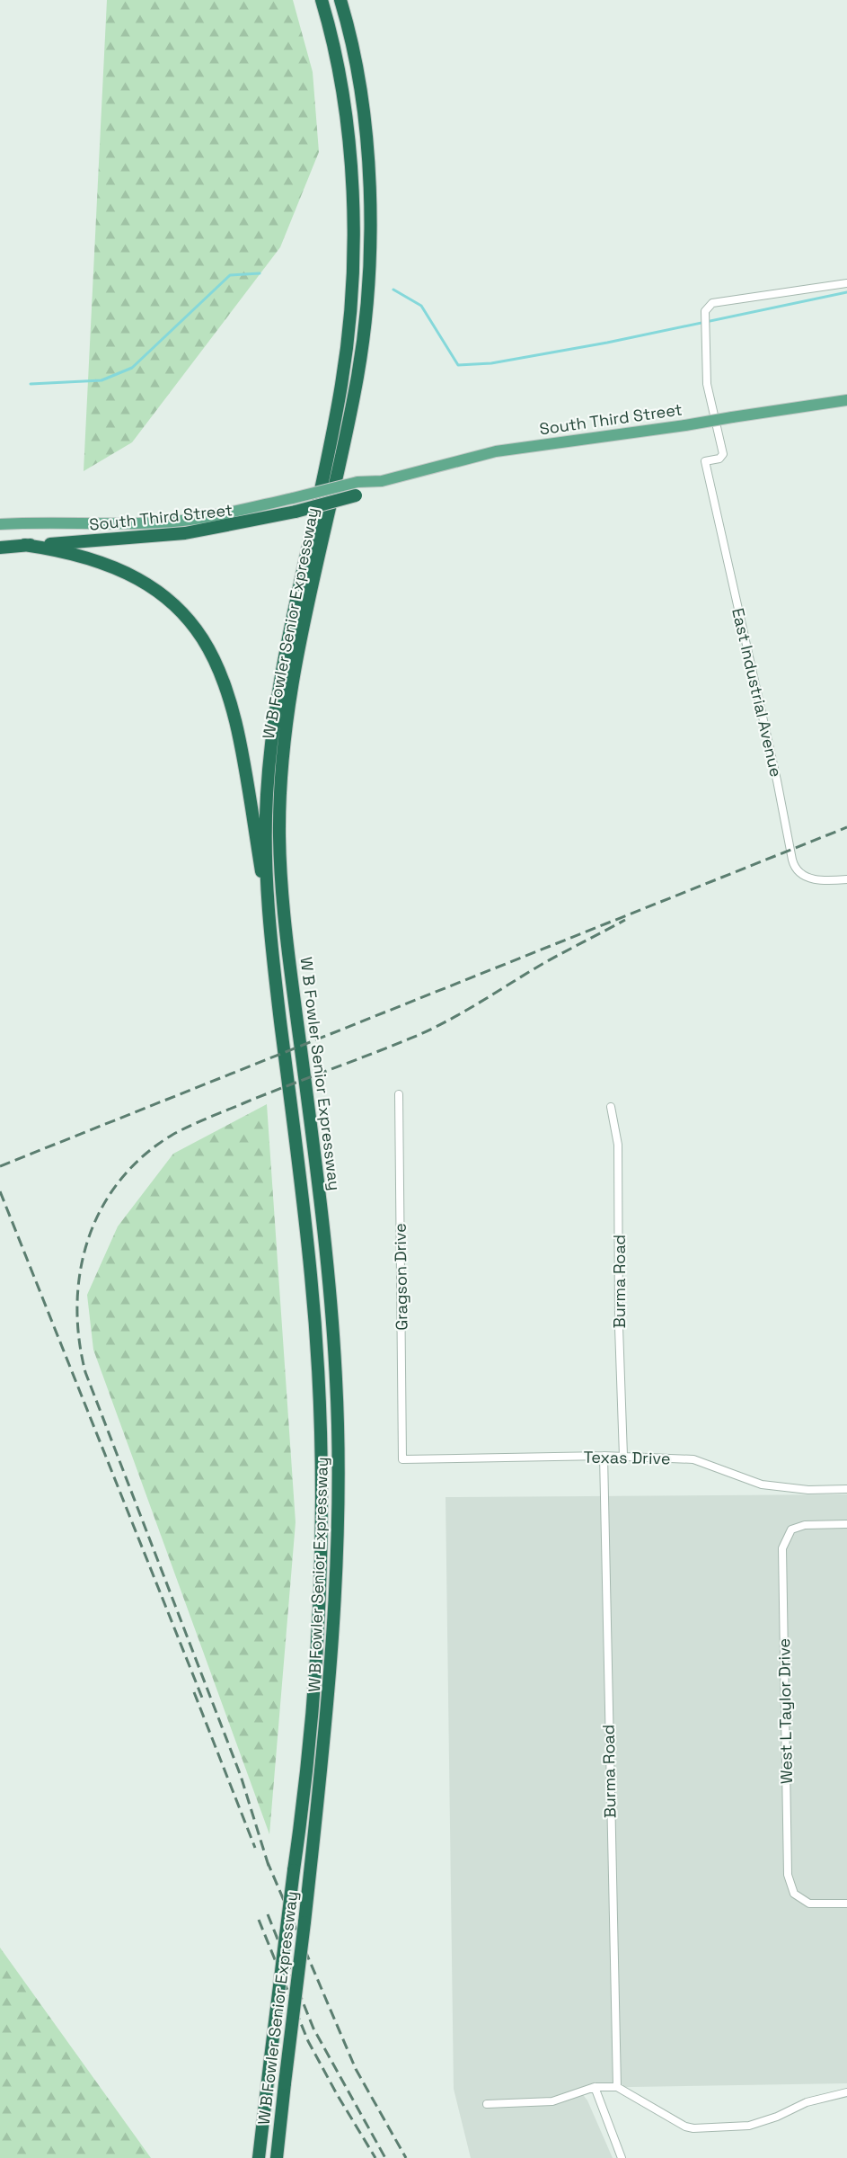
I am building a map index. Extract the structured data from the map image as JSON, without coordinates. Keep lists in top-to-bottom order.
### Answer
{
  "streets": {
    "highway": ["South Third Street", "W B Fowler Senior Expressway"],
    "street": [
      "East Industrial Avenue",
      "Gragson Drive",
      "Burma Road",
      "Texas Drive",
      "West L Taylor Drive"
    ]
  },
  "crossings": [
    ["Gragson Drive", "Texas Drive"],
    ["Burma Road", "Texas Drive"]
  ]
}
